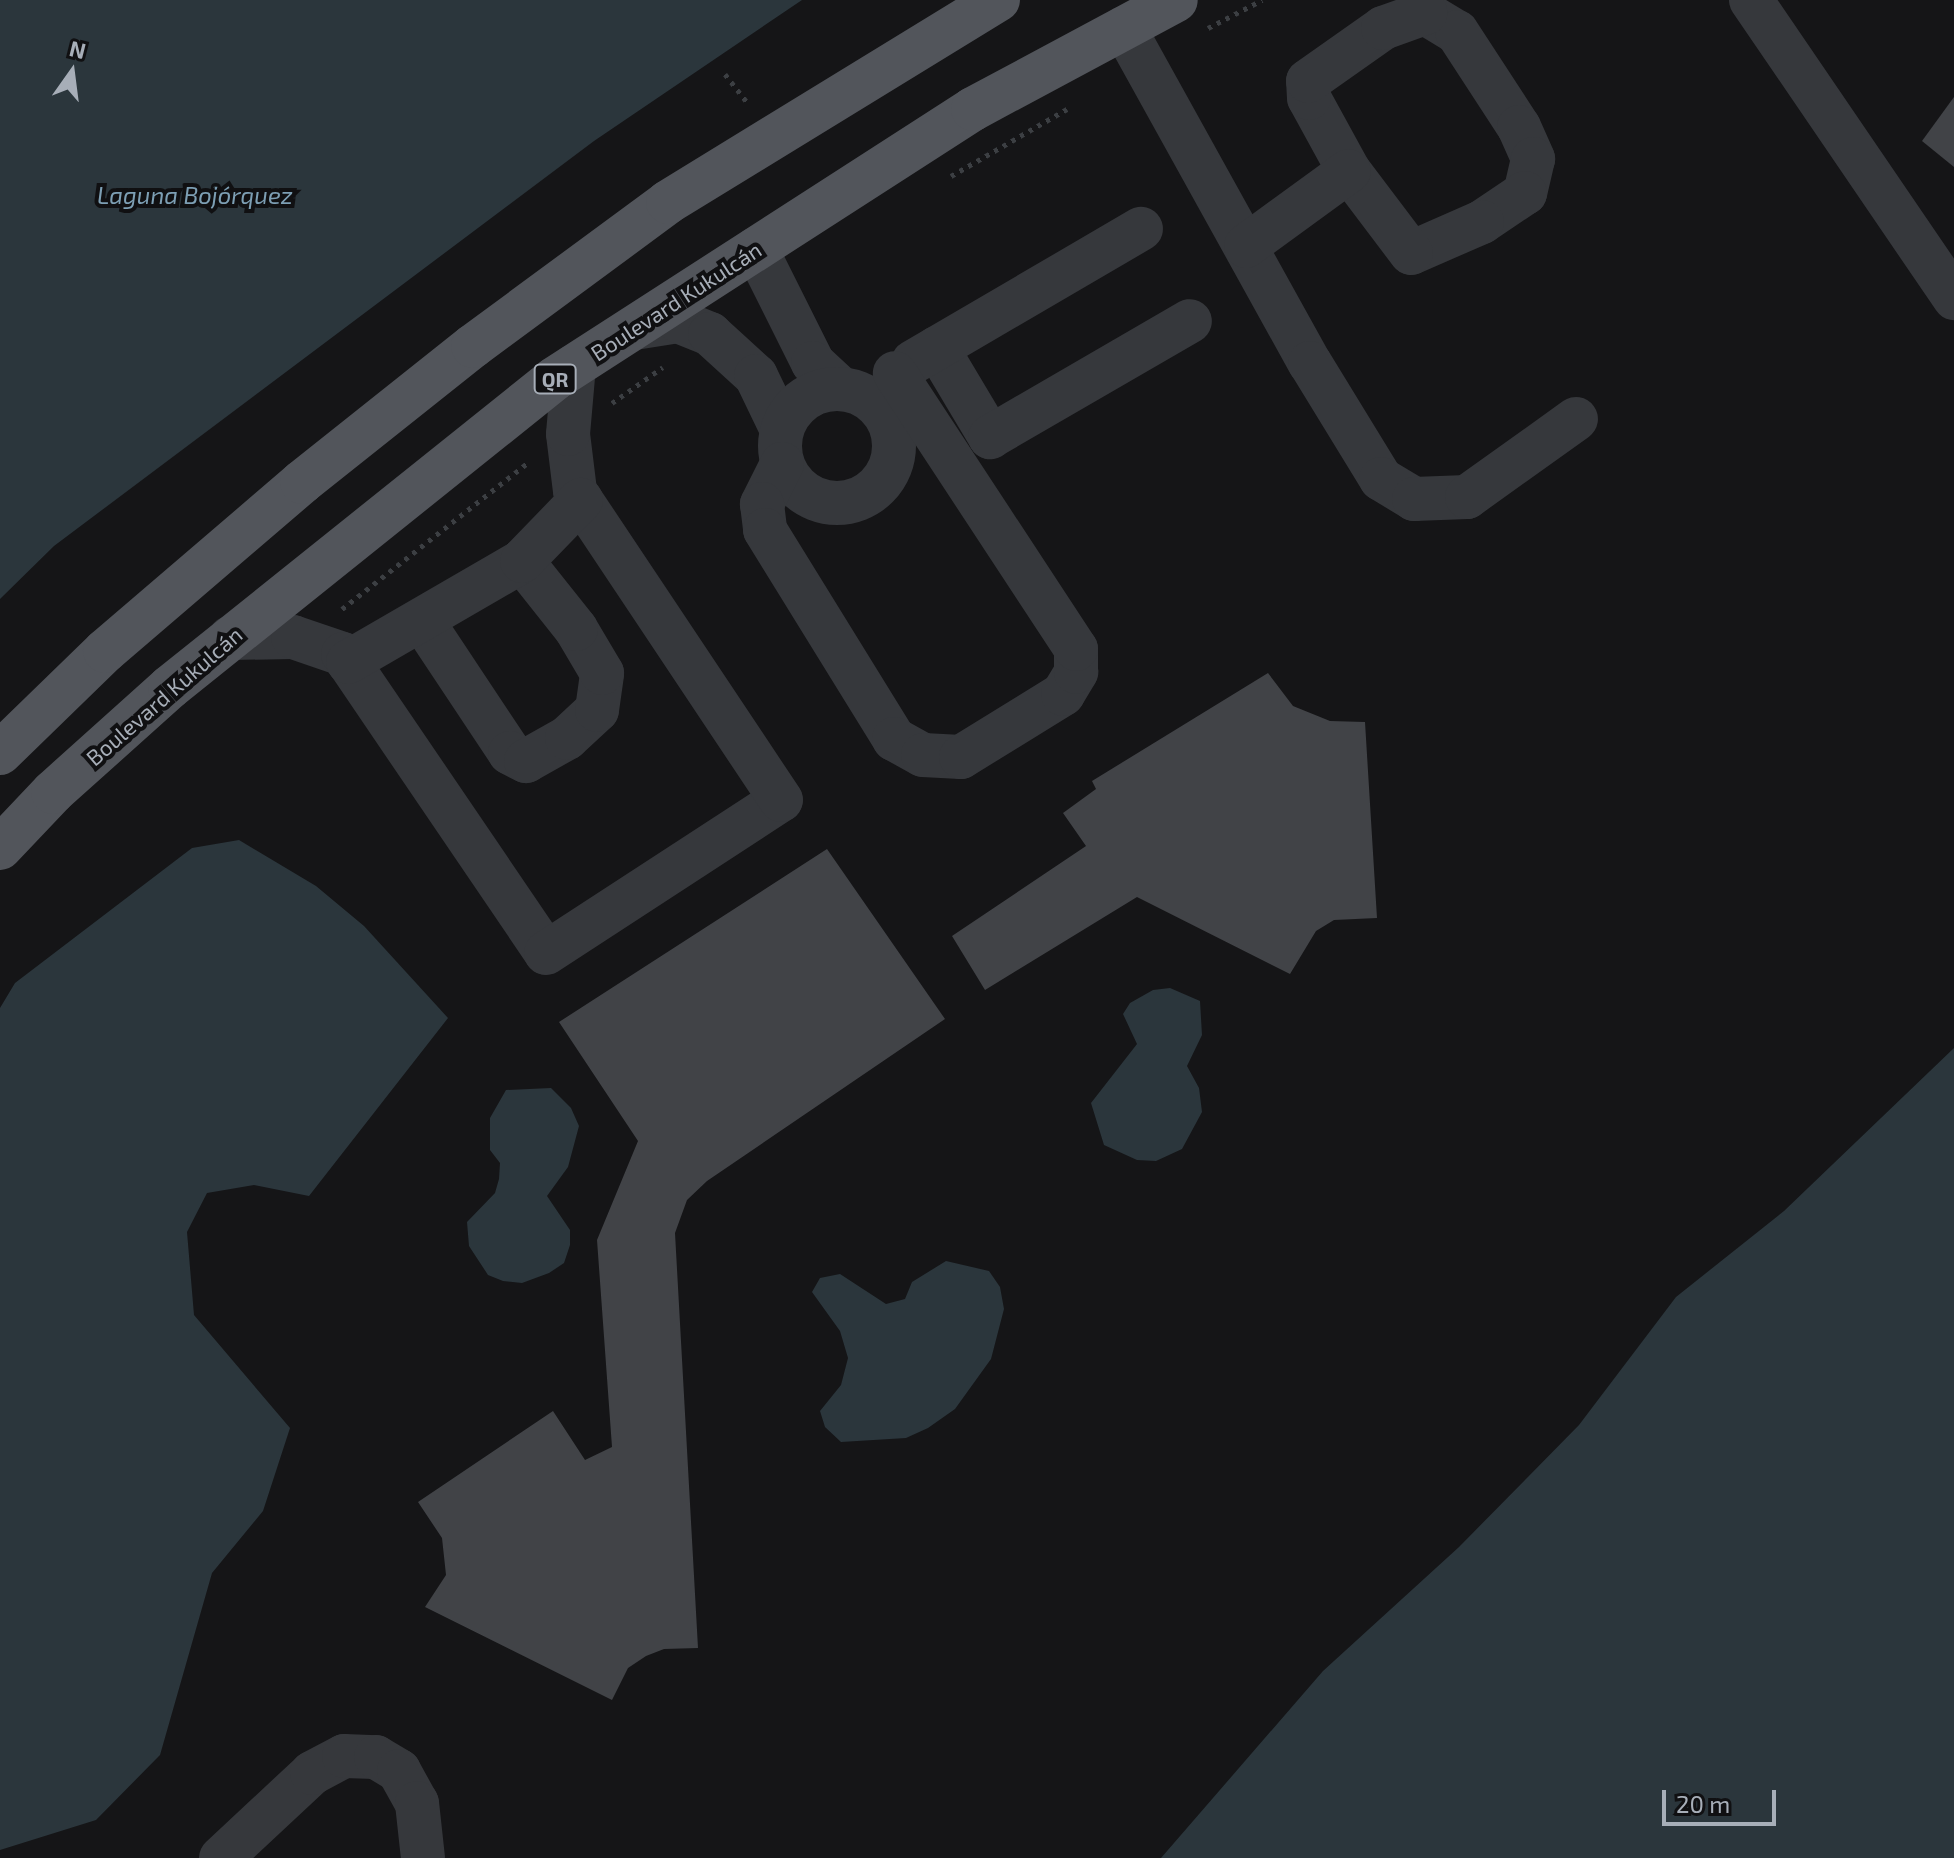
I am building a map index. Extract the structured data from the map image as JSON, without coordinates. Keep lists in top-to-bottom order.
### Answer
{
  "streets": {
    "main road": ["Boulevard Kukulcán", "QR"]
  },
  "water": ["Laguna Bojórquez"],
  "scale_bar": "20 m",
  "north": "top"
}
